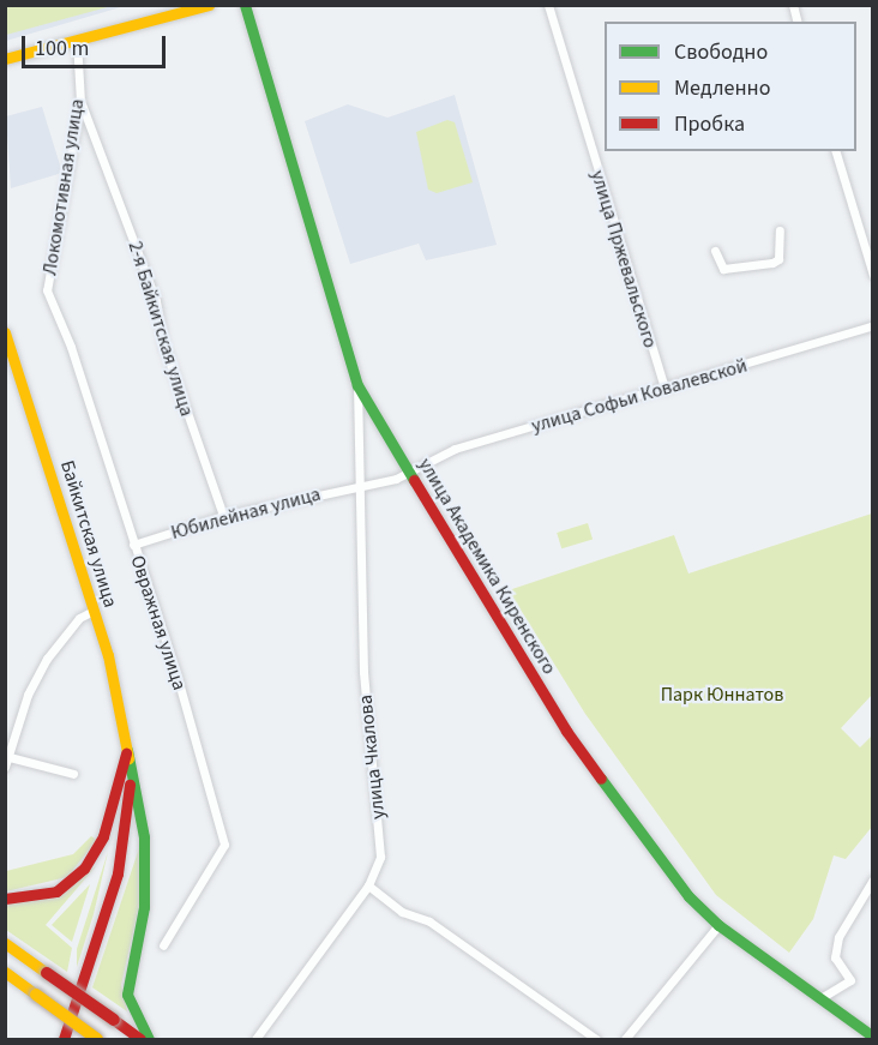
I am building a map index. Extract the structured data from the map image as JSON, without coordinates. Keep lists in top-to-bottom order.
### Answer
{
  "streets": {
    "main road": ["Байкитская улица", "улица Академика Киренского"],
    "street": [
      "Локомотивная улица",
      "улица Пржевальского",
      "2-я Байкитская улица",
      "улица Софьи Ковалевской",
      "Юбилейная улица",
      "Овражная улица",
      "улица Чкалова"
    ]
  },
  "crossings": [
    ["Локомотивная улица", "2-я Байкитская улица"],
    ["Локомотивная улица", "Овражная улица"],
    ["улица Пржевальского", "улица Софьи Ковалевской"],
    ["2-я Байкитская улица", "Юбилейная улица"],
    ["улица Софьи Ковалевской", "улица Академика Киренского"],
    ["Юбилейная улица", "Овражная улица"],
    ["Юбилейная улица", "улица Чкалова"],
    ["улица Академика Киренского", "улица Чкалова"]
  ],
  "parks": ["Парк Юннатов"],
  "legend": ["Свободно", "Медленно", "Пробка"],
  "scale_bar": "100 m"
}
